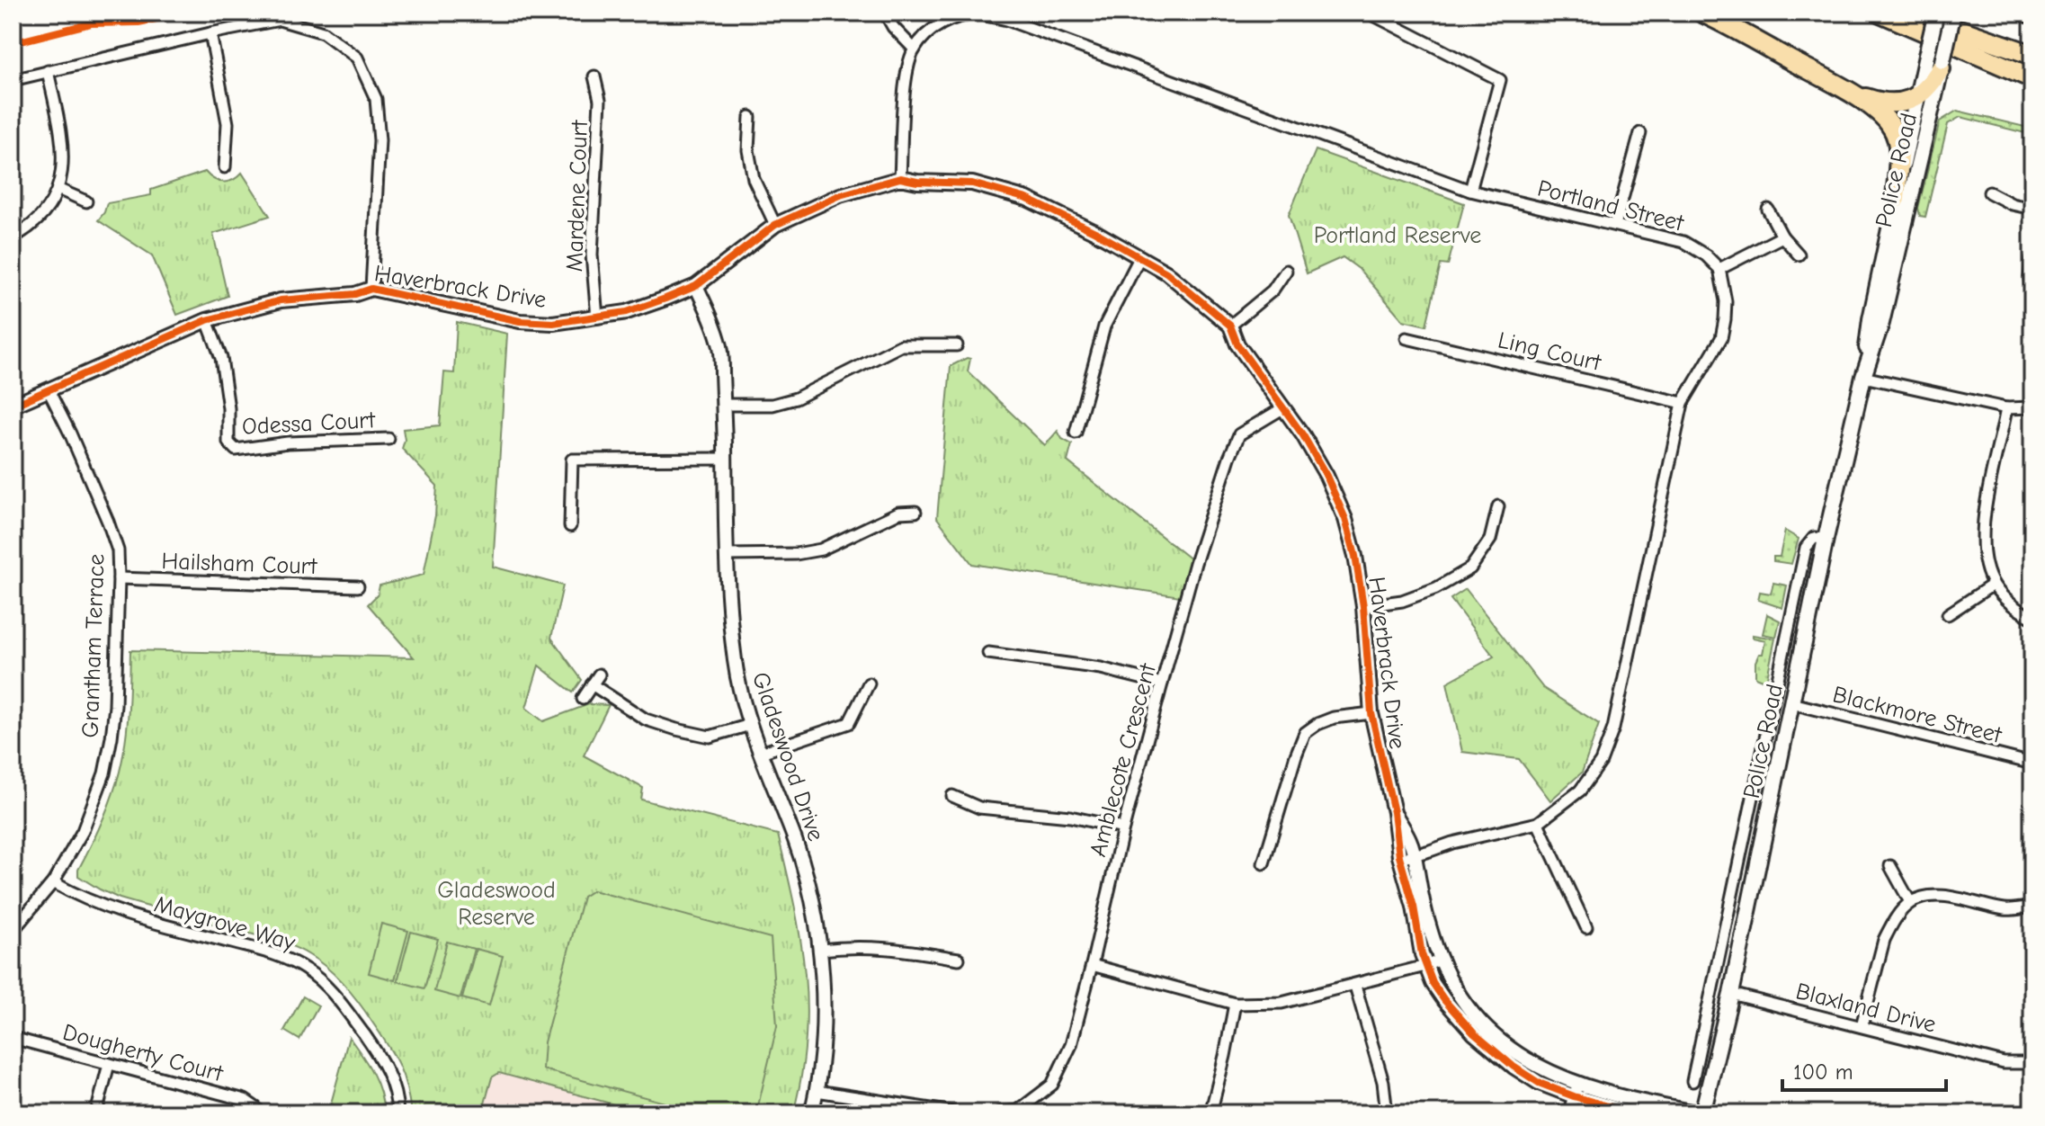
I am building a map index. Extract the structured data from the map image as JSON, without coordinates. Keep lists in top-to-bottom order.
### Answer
{
  "streets": {
    "main road": ["Police Road"],
    "street": [
      "Mardene Court",
      "Portland Street",
      "Haverbrack Drive",
      "Ling Court",
      "Odessa Court",
      "Hailsham Court",
      "Grantham Terrace",
      "Blackmore Street",
      "Gladeswood Drive",
      "Amblecote Crescent",
      "Maygrove Way",
      "Blaxland Drive",
      "Dougherty Court"
    ]
  },
  "crossings": [
    ["Police Road", "Haverbrack Drive"],
    ["Police Road", "Blackmore Street"],
    ["Police Road", "Blaxland Drive"],
    ["Mardene Court", "Haverbrack Drive"],
    ["Haverbrack Drive", "Odessa Court"],
    ["Haverbrack Drive", "Grantham Terrace"],
    ["Haverbrack Drive", "Gladeswood Drive"],
    ["Haverbrack Drive", "Amblecote Crescent"],
    ["Hailsham Court", "Grantham Terrace"],
    ["Grantham Terrace", "Maygrove Way"]
  ],
  "parks": ["Portland Reserve", "Gladeswood Reserve"],
  "scale_bar": "100 m"
}
